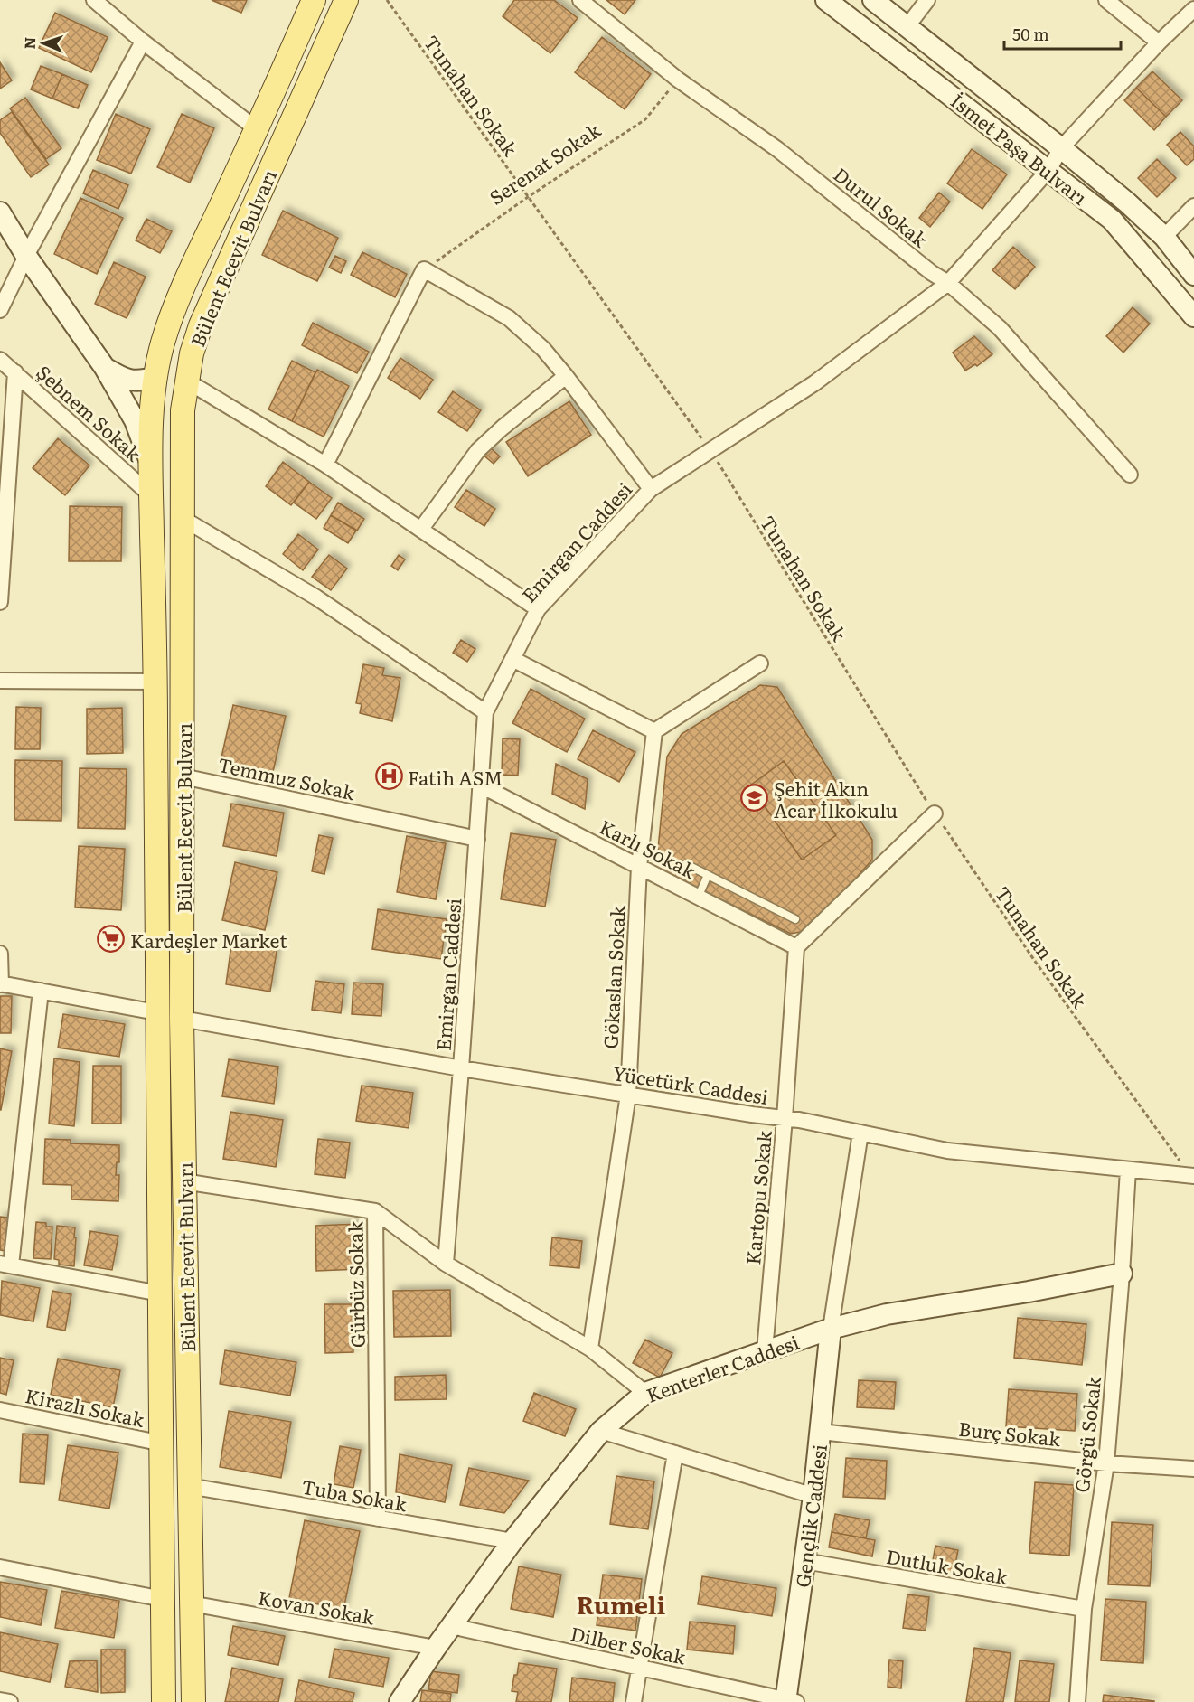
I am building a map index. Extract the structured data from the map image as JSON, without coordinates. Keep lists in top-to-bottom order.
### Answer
{
  "streets": {
    "main road": ["Bülent Ecevit Bulvarı"],
    "street": [
      "İsmet Paşa Bulvarı",
      "Durul Sokak",
      "Şebnem Sokak",
      "Emirgan Caddesi",
      "Temmuz Sokak",
      "Karlı Sokak",
      "Gökaslan Sokak",
      "Yücetürk Caddesi",
      "Kartopu Sokak",
      "Gürbüz Sokak",
      "Kenterler Caddesi",
      "Kirazlı Sokak",
      "Burç Sokak",
      "Görgü Sokak",
      "Tuba Sokak",
      "Gençlik Caddesi",
      "Dutluk Sokak",
      "Kovan Sokak",
      "Dilber Sokak"
    ],
    "path": ["Tunahan Sokak", "Serenat Sokak"]
  },
  "crossings": [
    ["Tunahan Sokak", "Serenat Sokak"],
    ["Tunahan Sokak", "Emirgan Caddesi"],
    ["Tunahan Sokak", "Yücetürk Caddesi"],
    ["İsmet Paşa Bulvarı", "Emirgan Caddesi"],
    ["Serenat Sokak", "Durul Sokak"],
    ["Durul Sokak", "Emirgan Caddesi"],
    ["Bülent Ecevit Bulvarı", "Şebnem Sokak"],
    ["Bülent Ecevit Bulvarı", "Temmuz Sokak"],
    ["Bülent Ecevit Bulvarı", "Yücetürk Caddesi"],
    ["Bülent Ecevit Bulvarı", "Gürbüz Sokak"],
    ["Bülent Ecevit Bulvarı", "Kirazlı Sokak"],
    ["Bülent Ecevit Bulvarı", "Tuba Sokak"],
    ["Bülent Ecevit Bulvarı", "Kovan Sokak"],
    ["Emirgan Caddesi", "Temmuz Sokak"],
    ["Emirgan Caddesi", "Karlı Sokak"],
    ["Emirgan Caddesi", "Yücetürk Caddesi"],
    ["Karlı Sokak", "Gökaslan Sokak"],
    ["Karlı Sokak", "Kartopu Sokak"],
    ["Gökaslan Sokak", "Yücetürk Caddesi"],
    ["Yücetürk Caddesi", "Kartopu Sokak"],
    ["Yücetürk Caddesi", "Görgü Sokak"],
    ["Kartopu Sokak", "Kenterler Caddesi"],
    ["Gürbüz Sokak", "Tuba Sokak"],
    ["Kenterler Caddesi", "Görgü Sokak"],
    ["Kenterler Caddesi", "Tuba Sokak"],
    ["Kenterler Caddesi", "Gençlik Caddesi"],
    ["Kenterler Caddesi", "Kovan Sokak"],
    ["Kenterler Caddesi", "Dilber Sokak"],
    ["Burç Sokak", "Görgü Sokak"],
    ["Burç Sokak", "Gençlik Caddesi"],
    ["Görgü Sokak", "Dutluk Sokak"],
    ["Gençlik Caddesi", "Dutluk Sokak"],
    ["Gençlik Caddesi", "Dilber Sokak"]
  ],
  "districts": ["Rumeli"],
  "places": {
    "hospital": ["Fatih ASM"],
    "school or university": ["Şehit Akın Acar İlkokulu"],
    "supermarket": ["Kardeşler Market"]
  },
  "scale_bar": "50 m",
  "north": "left"
}
